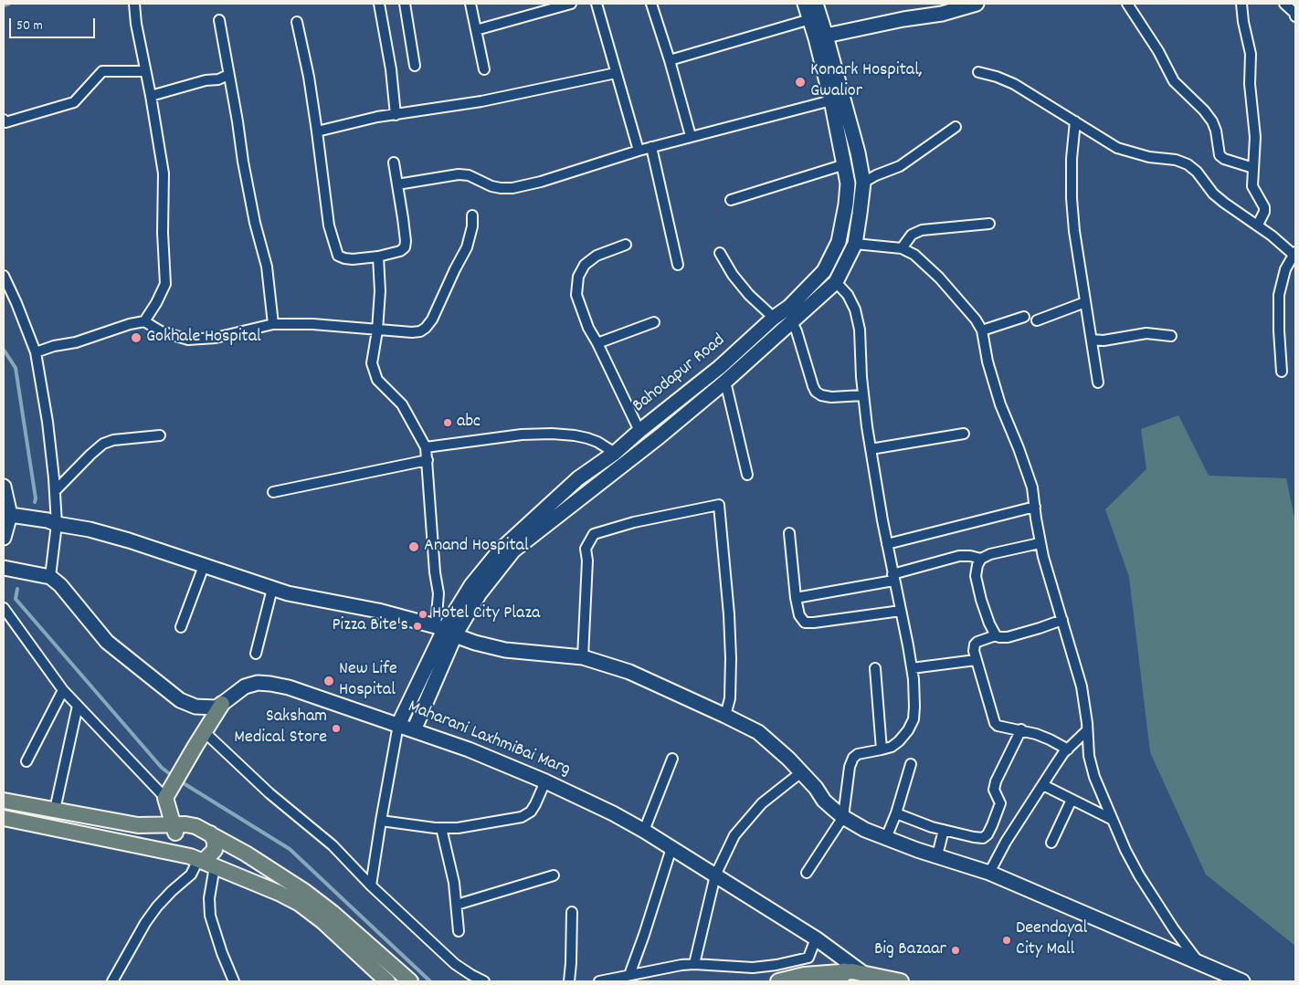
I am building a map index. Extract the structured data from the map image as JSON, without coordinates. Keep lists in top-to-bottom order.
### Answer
{
  "streets": {
    "main road": ["Bahodapur Road", "Maharani LaxhmiBai Marg"]
  },
  "crossings": [
    ["Bahodapur Road", "Maharani LaxhmiBai Marg"]
  ],
  "places": [
    "Konark Hospital, Gwalior",
    "Gokhale Hospital",
    "abc",
    "Anand Hospital",
    "Hotel City Plaza",
    "Pizza Bite's",
    "New Life Hospital",
    "Saksham Medical Store",
    "Deendayal City Mall",
    "Big Bazaar"
  ],
  "scale_bar": "50 m"
}
